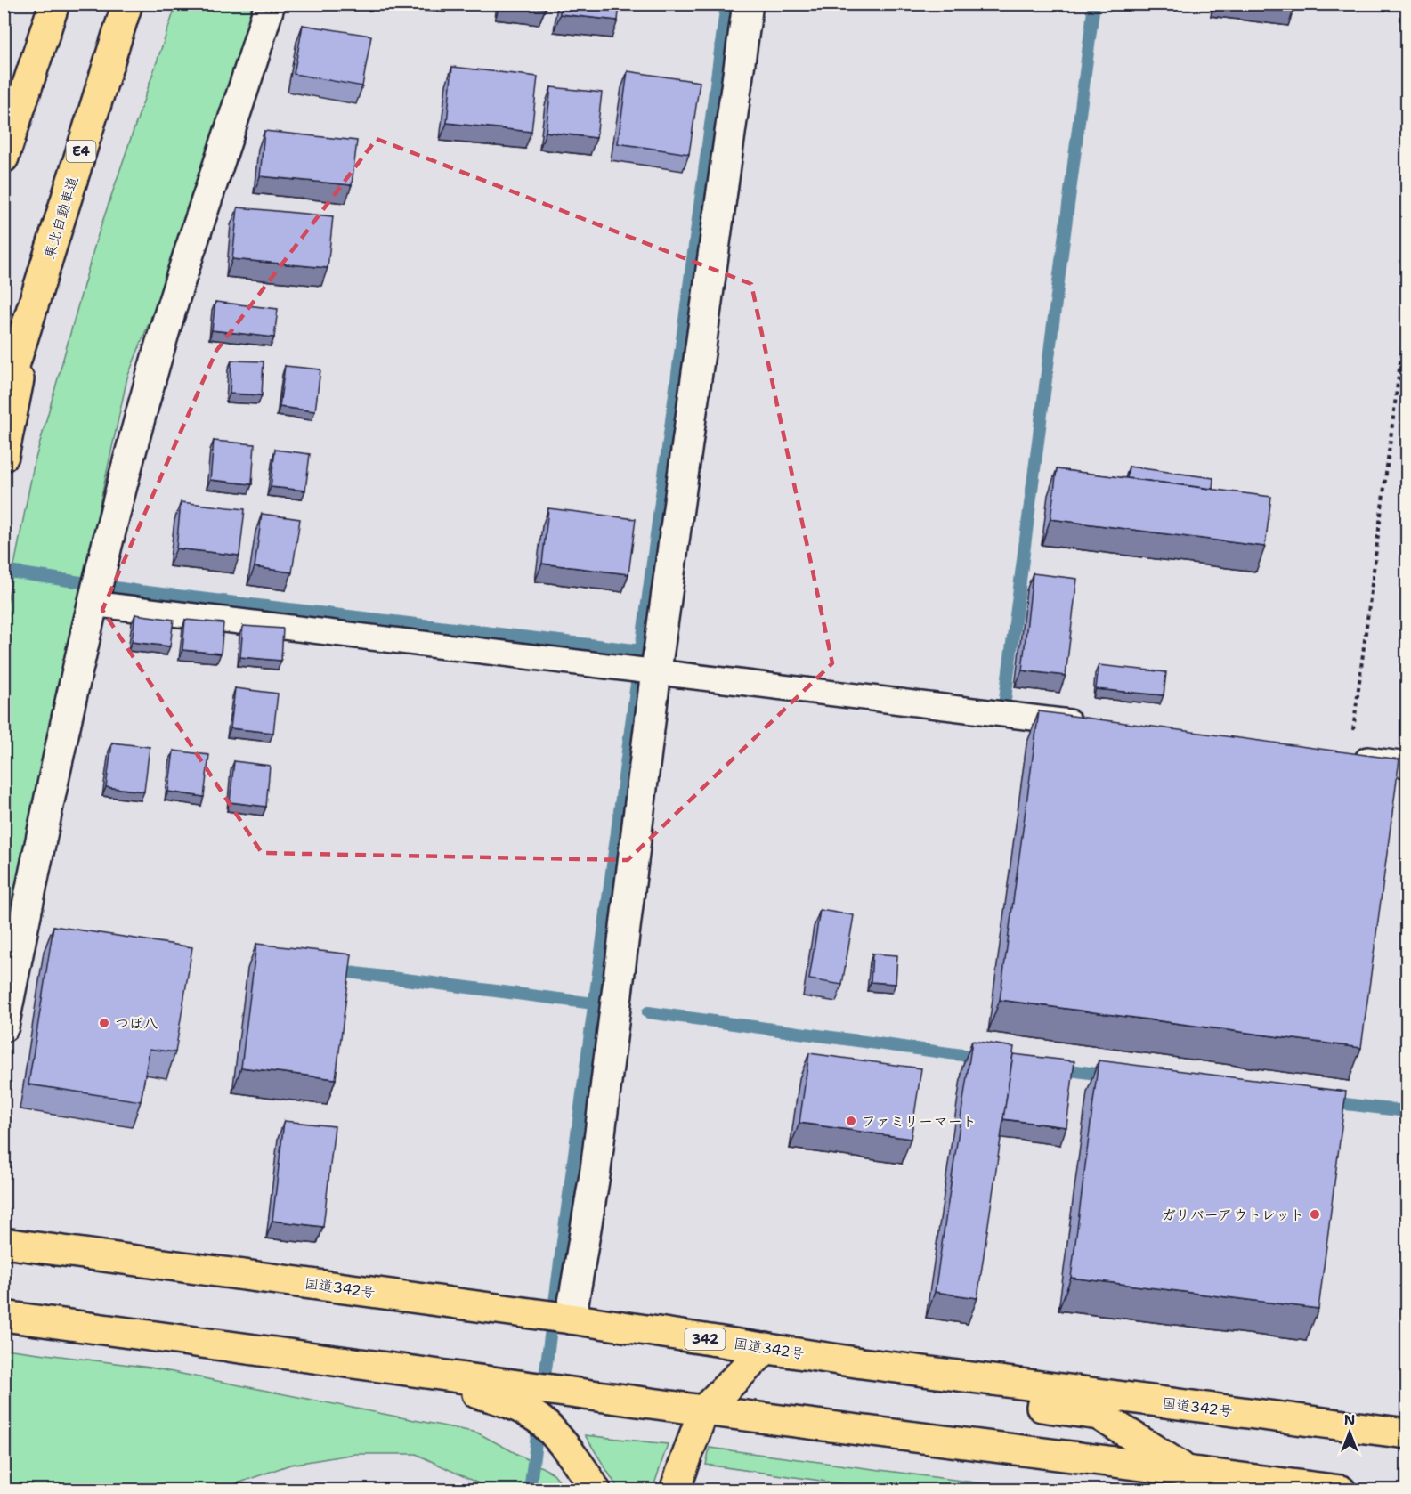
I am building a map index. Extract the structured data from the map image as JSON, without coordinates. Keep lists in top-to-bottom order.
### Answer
{
  "streets": {
    "highway": [
      "E4",
      "東北自動車道",
      "国道342号",
      "342"
    ]
  },
  "places": ["つぼ八", "ファミリーマート", "ガリバーアウトレット"],
  "north": "top"
}
